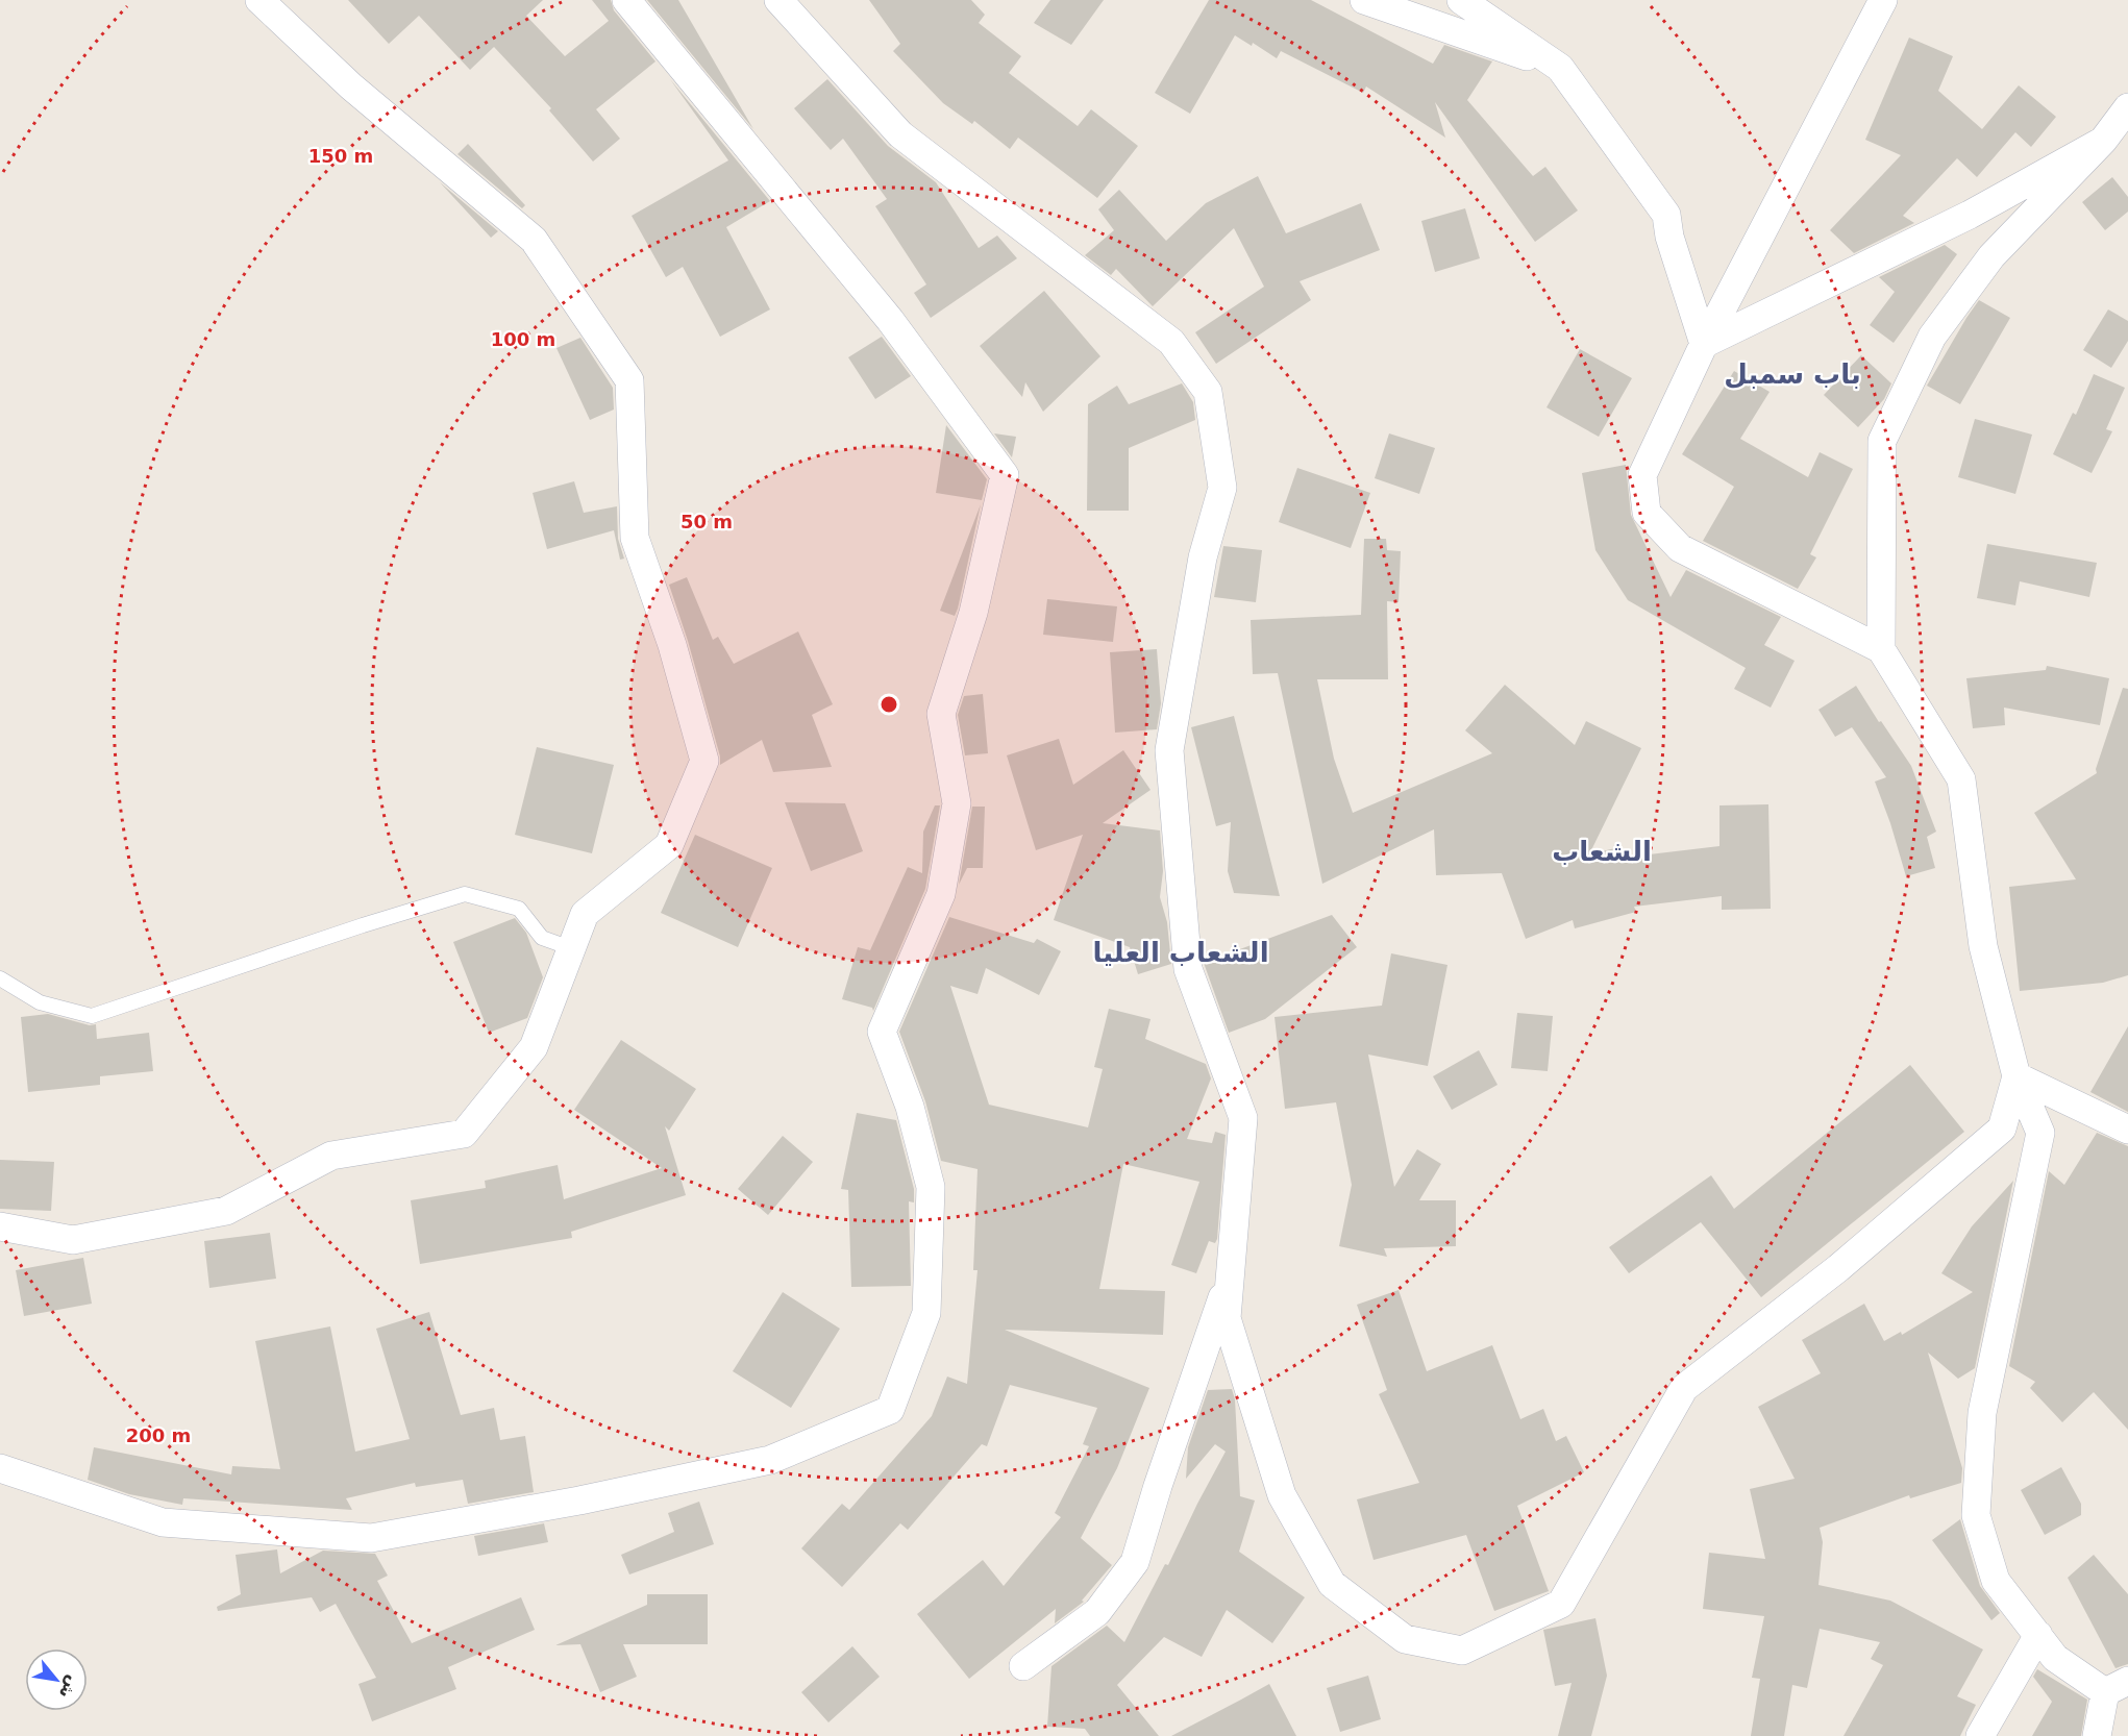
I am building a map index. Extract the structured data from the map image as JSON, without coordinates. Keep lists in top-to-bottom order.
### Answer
{
  "districts": ["باب سمبل", "الشعاب", "الشعاب العليا"],
  "north": "bottom right",
  "rings": [
    "150 m",
    "100 m",
    "50 m",
    "200 m"
  ]
}
